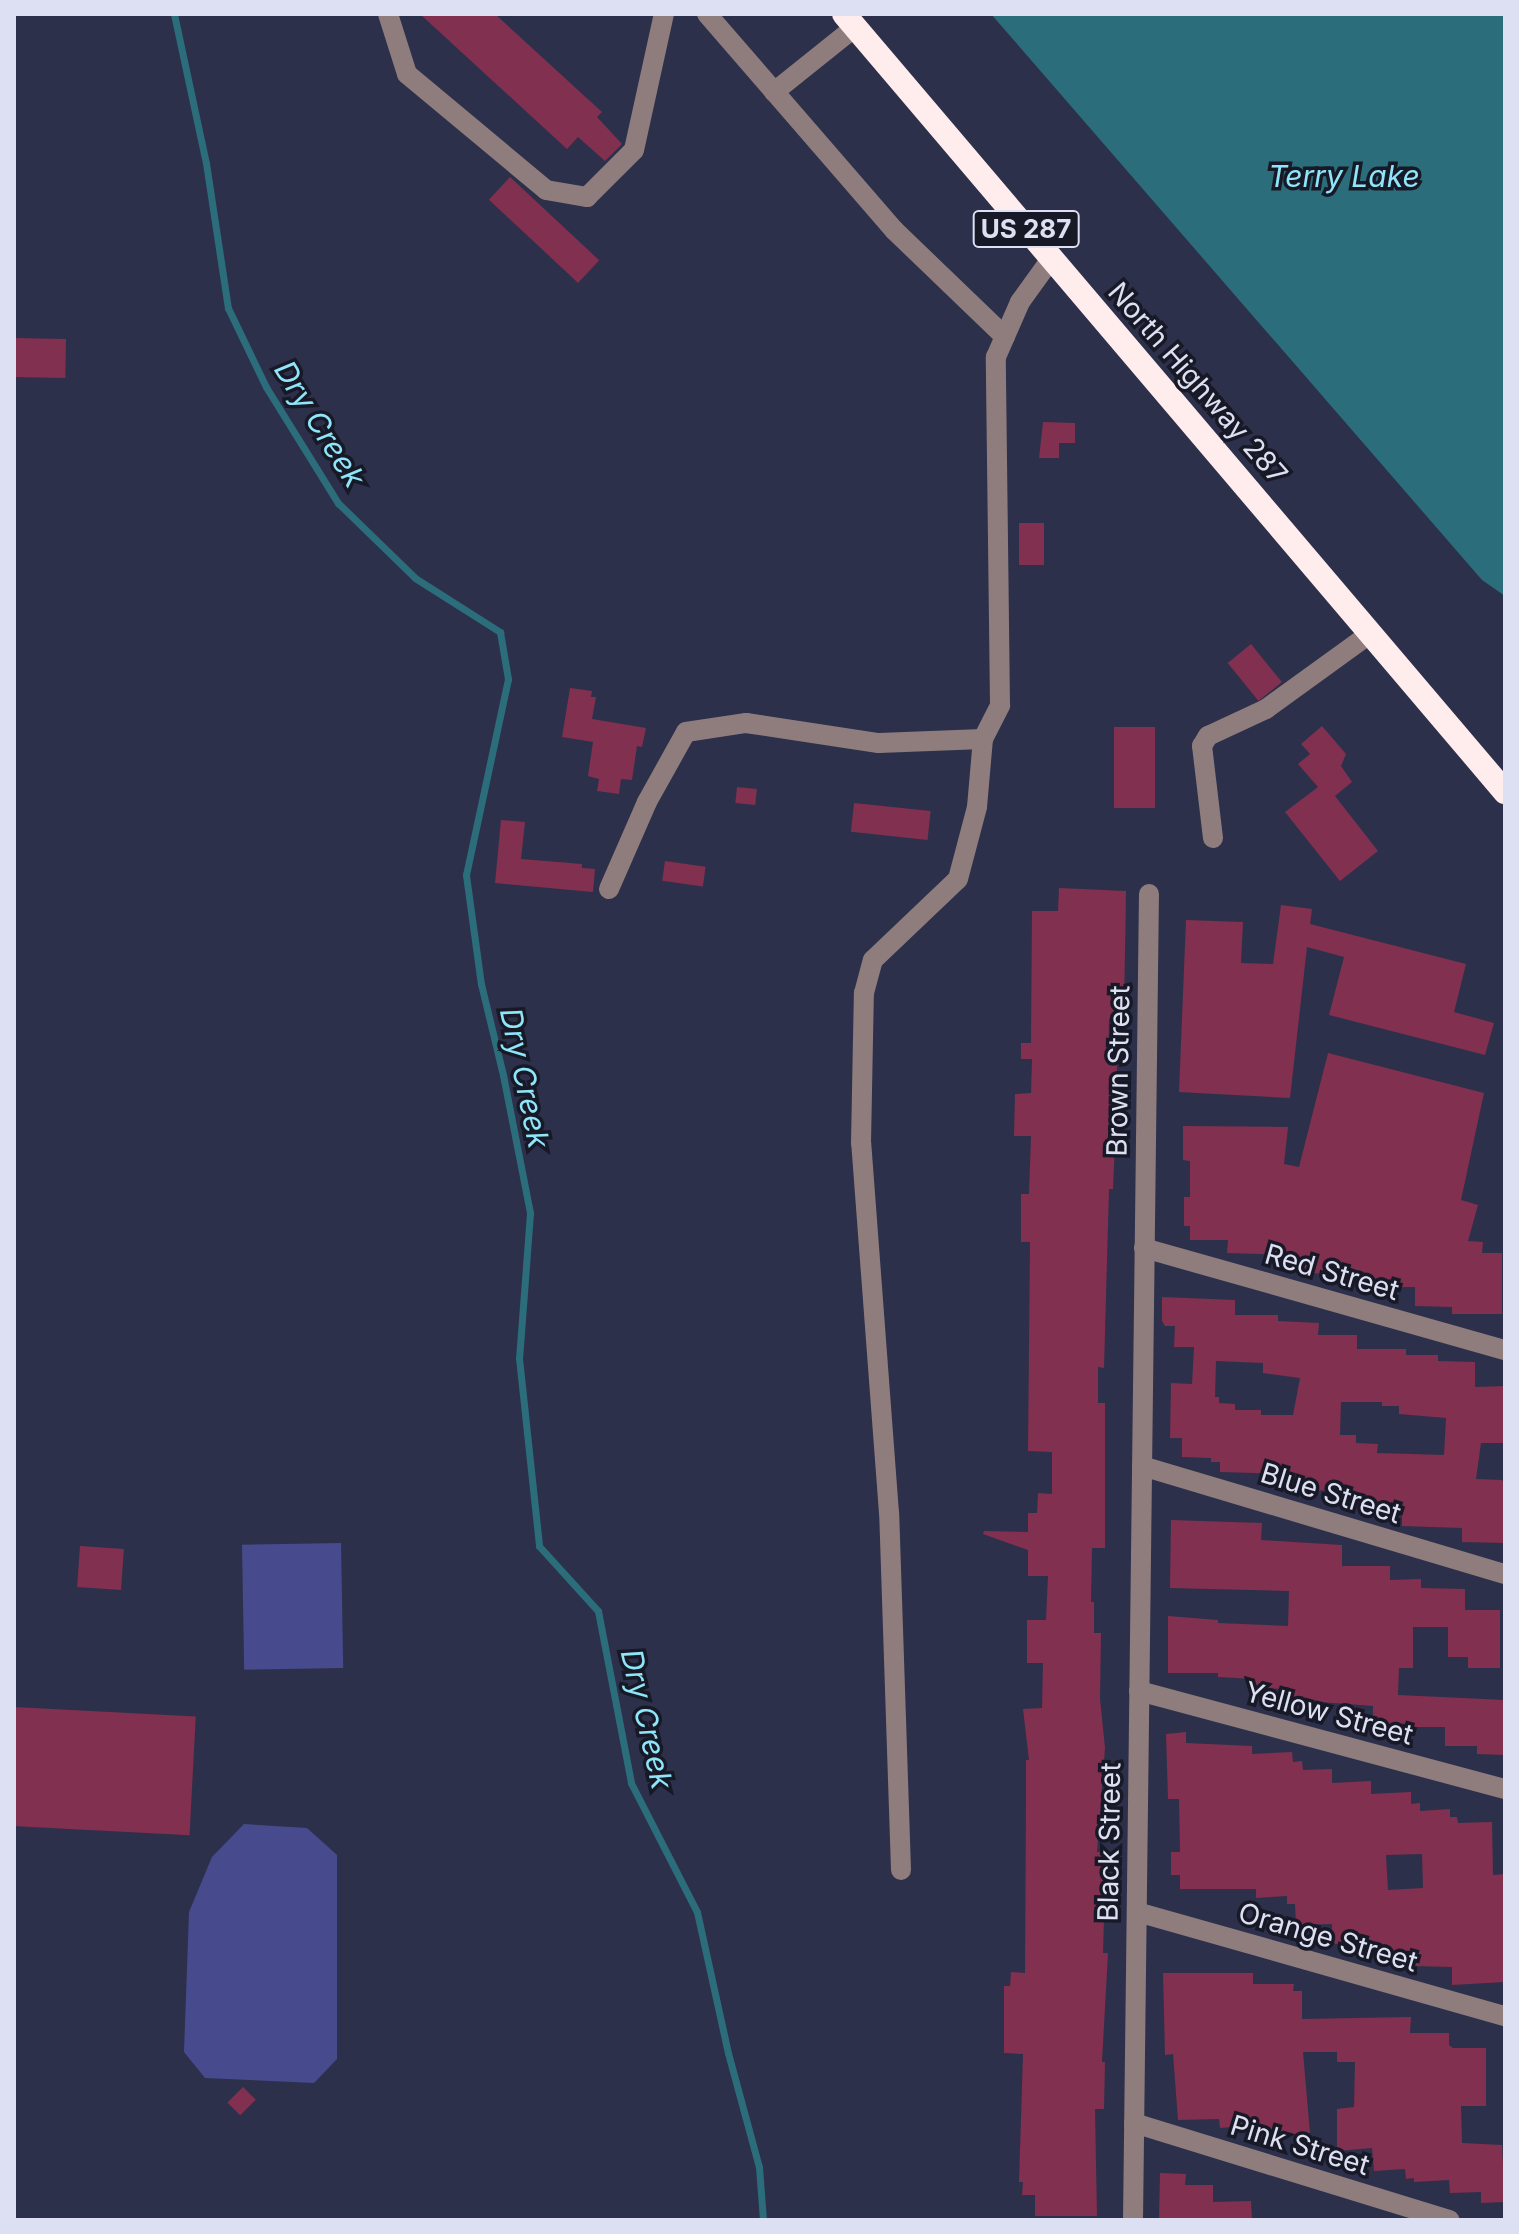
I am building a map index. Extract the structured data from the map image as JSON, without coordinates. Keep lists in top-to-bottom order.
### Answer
{
  "streets": {
    "highway": ["US 287", "North Highway 287"],
    "street": [
      "Brown Street",
      "Red Street",
      "Blue Street",
      "Yellow Street",
      "Black Street",
      "Orange Street",
      "Pink Street"
    ]
  },
  "crossings": [
    ["Brown Street", "Red Street"],
    ["Brown Street", "Blue Street"],
    ["Brown Street", "Black Street"],
    ["Blue Street", "Black Street"],
    ["Yellow Street", "Black Street"],
    ["Black Street", "Orange Street"],
    ["Black Street", "Pink Street"]
  ],
  "water": ["Terry Lake", "Dry Creek"]
}
